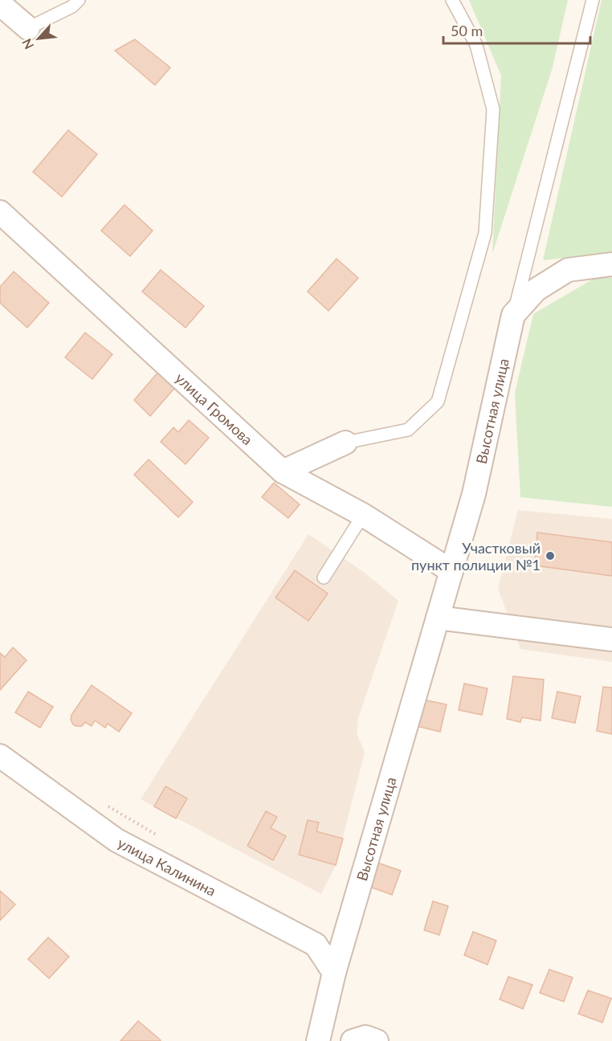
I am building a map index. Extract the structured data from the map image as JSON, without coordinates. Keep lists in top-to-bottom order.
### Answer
{
  "streets": {
    "street": ["улица Громова", "Высотная улица", "улица Калинина"]
  },
  "crossings": [
    ["улица Громова", "Высотная улица"],
    ["Высотная улица", "улица Калинина"]
  ],
  "places": ["Участковый пункт полиции №1"],
  "scale_bar": "50 m",
  "north": "bottom left"
}
